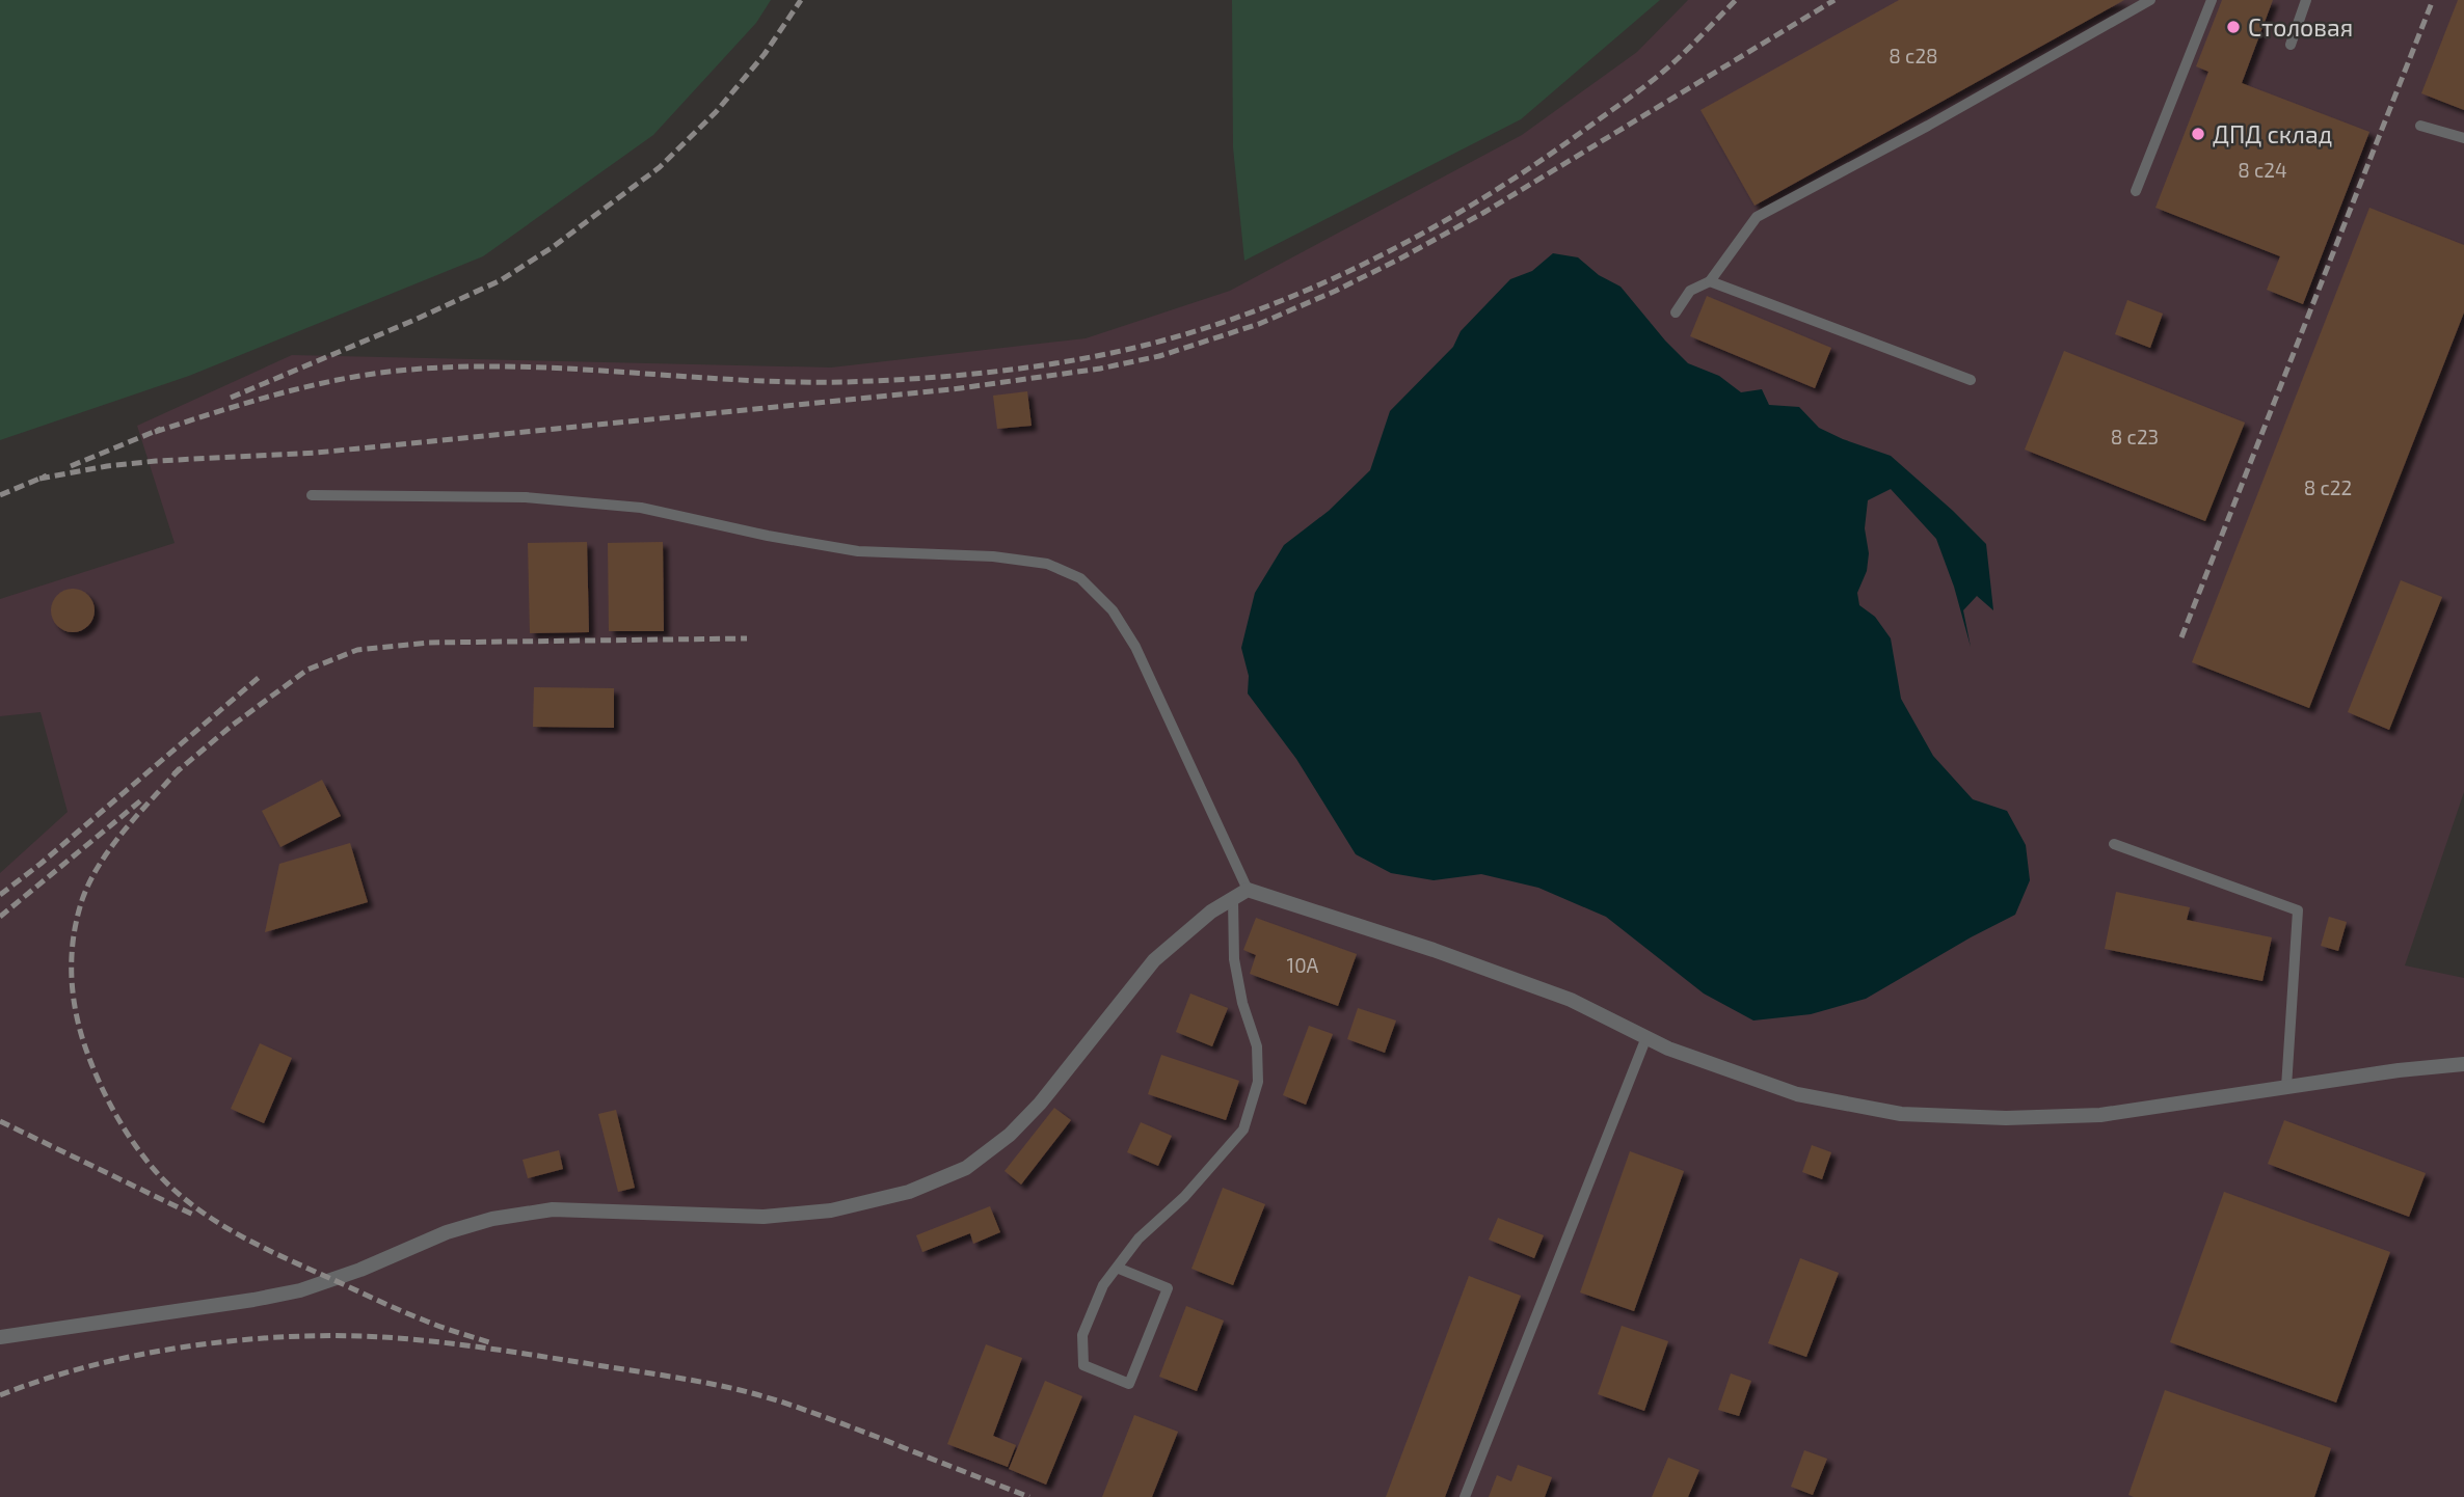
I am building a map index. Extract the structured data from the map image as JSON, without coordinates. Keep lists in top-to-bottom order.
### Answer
{
  "places": ["Столовая", "ДПД склад"],
  "house_numbers": [
    "8 с28",
    "8 с24",
    "8 с23",
    "8 с22",
    "10А"
  ]
}
